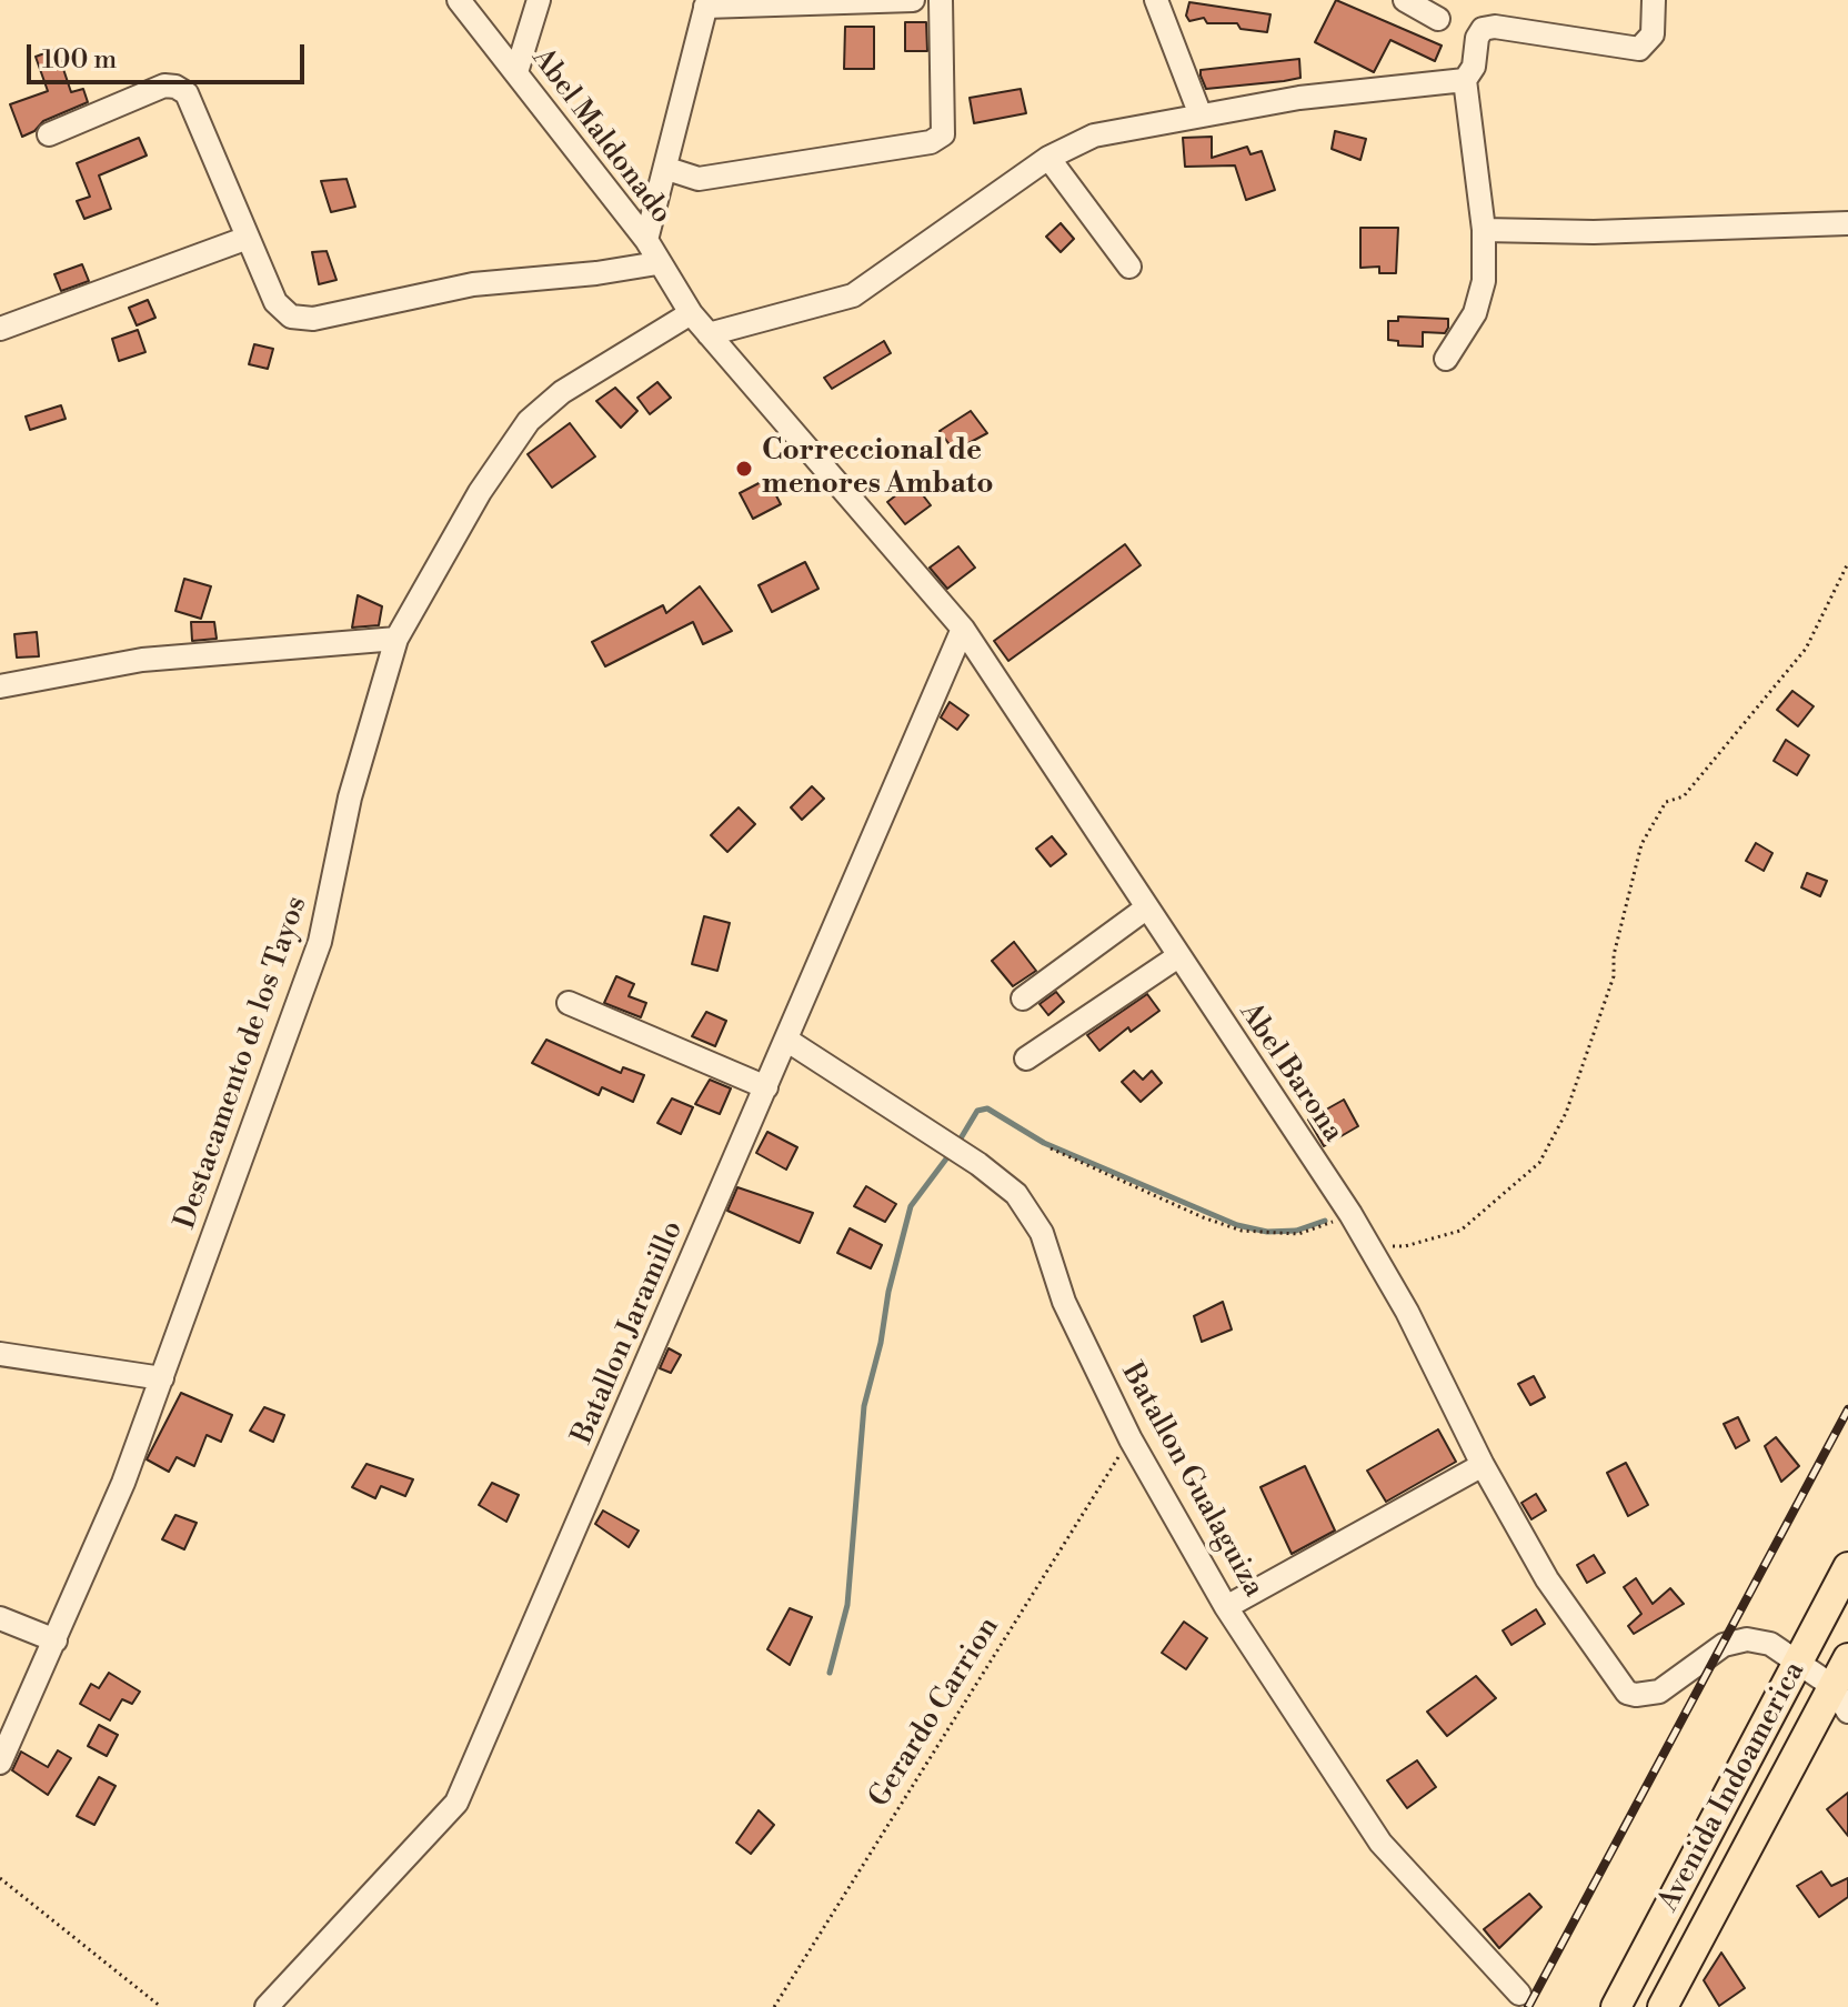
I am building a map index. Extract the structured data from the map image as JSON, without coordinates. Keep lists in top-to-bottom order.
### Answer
{
  "streets": {
    "main road": ["Avenida Indoamerica"],
    "street": [
      "Abel Maldonado",
      "Destacamento de los Tayos",
      "Abel Barona",
      "Batallon Jaramillo",
      "Batallon Gualaguiza"
    ],
    "path": ["Gerardo Carrion"]
  },
  "crossings": [
    ["Abel Maldonado", "Destacamento de los Tayos"],
    ["Abel Maldonado", "Abel Barona"],
    ["Destacamento de los Tayos", "Abel Barona"],
    ["Abel Barona", "Batallon Jaramillo"],
    ["Abel Barona", "Avenida Indoamerica"],
    ["Batallon Jaramillo", "Batallon Gualaguiza"],
    ["Batallon Gualaguiza", "Gerardo Carrion"]
  ],
  "places": ["Correccional de menores Ambato"],
  "scale_bar": "100 m"
}
